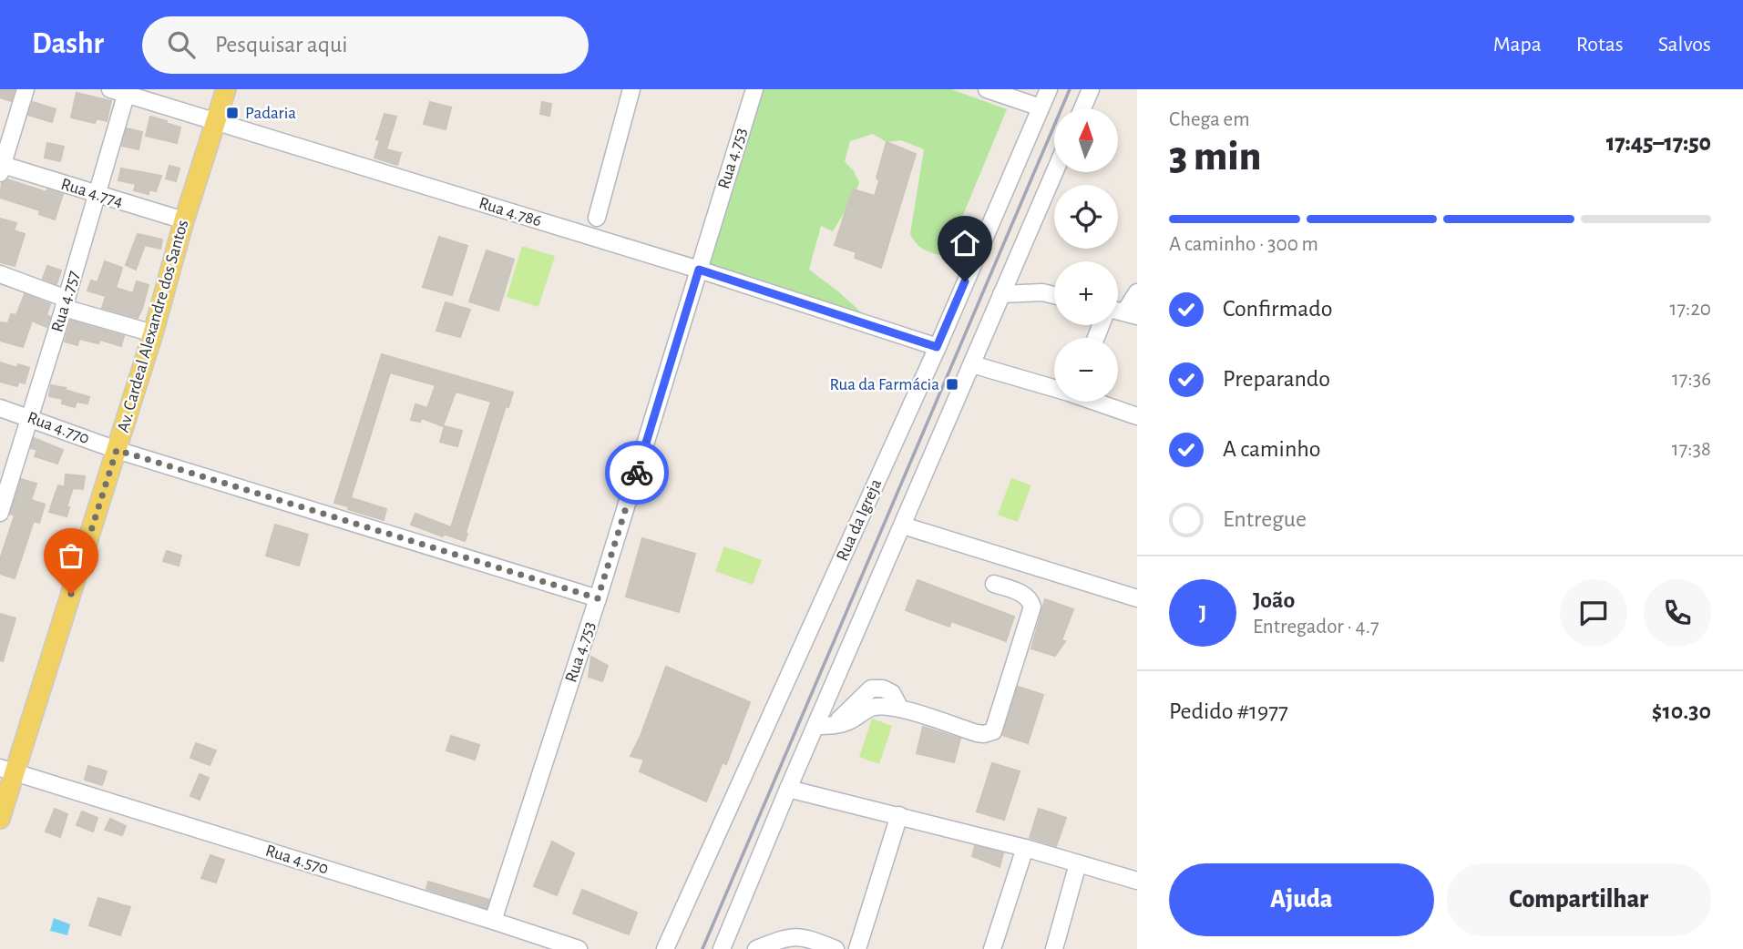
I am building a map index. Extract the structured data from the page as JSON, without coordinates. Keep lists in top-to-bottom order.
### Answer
{
  "streets": {
    "main road": ["Av. Cardeal Alexandre dos Santos"],
    "street": [
      "Rua 4.753",
      "Rua 4.774",
      "Rua 4.786",
      "Rua 4.757",
      "Rua 4.770",
      "Rua da Igreja",
      "Rua 4.570"
    ]
  },
  "crossings": [
    ["Rua 4.753", "Rua 4.786"],
    ["Rua 4.753", "Rua 4.770"],
    ["Rua 4.753", "Rua 4.570"],
    ["Rua 4.774", "Rua 4.757"],
    ["Rua 4.774", "Av. Cardeal Alexandre dos Santos"],
    ["Rua 4.786", "Rua 4.757"],
    ["Rua 4.786", "Av. Cardeal Alexandre dos Santos"],
    ["Rua 4.786", "Rua da Igreja"],
    ["Rua 4.757", "Rua 4.770"],
    ["Av. Cardeal Alexandre dos Santos", "Rua 4.770"],
    ["Av. Cardeal Alexandre dos Santos", "Rua 4.570"]
  ],
  "places": {
    "transit": ["Padaria", "Rua da Farmácia"]
  },
  "north": "top",
  "page": {
    "header": "Dashr",
    "search": "Pesquisar aqui",
    "nav": ["Mapa", "Rotas", "Salvos"],
    "heading": ["3 min", "Chega em", "17:45–17:50"],
    "panel": [
      "João",
      "Entregador · 4.7",
      "Pedido #1977",
      "$10.30"
    ],
    "map_buttons": ["+", "−"],
    "bar": "A caminho · 300 m",
    "list": [
      ["Confirmado", "17:20"],
      ["Preparando", "17:36"],
      ["A caminho", "17:38"],
      "Entregue"
    ],
    "round": "J",
    "buttons": ["Ajuda", "Compartilhar"]
  }
}
